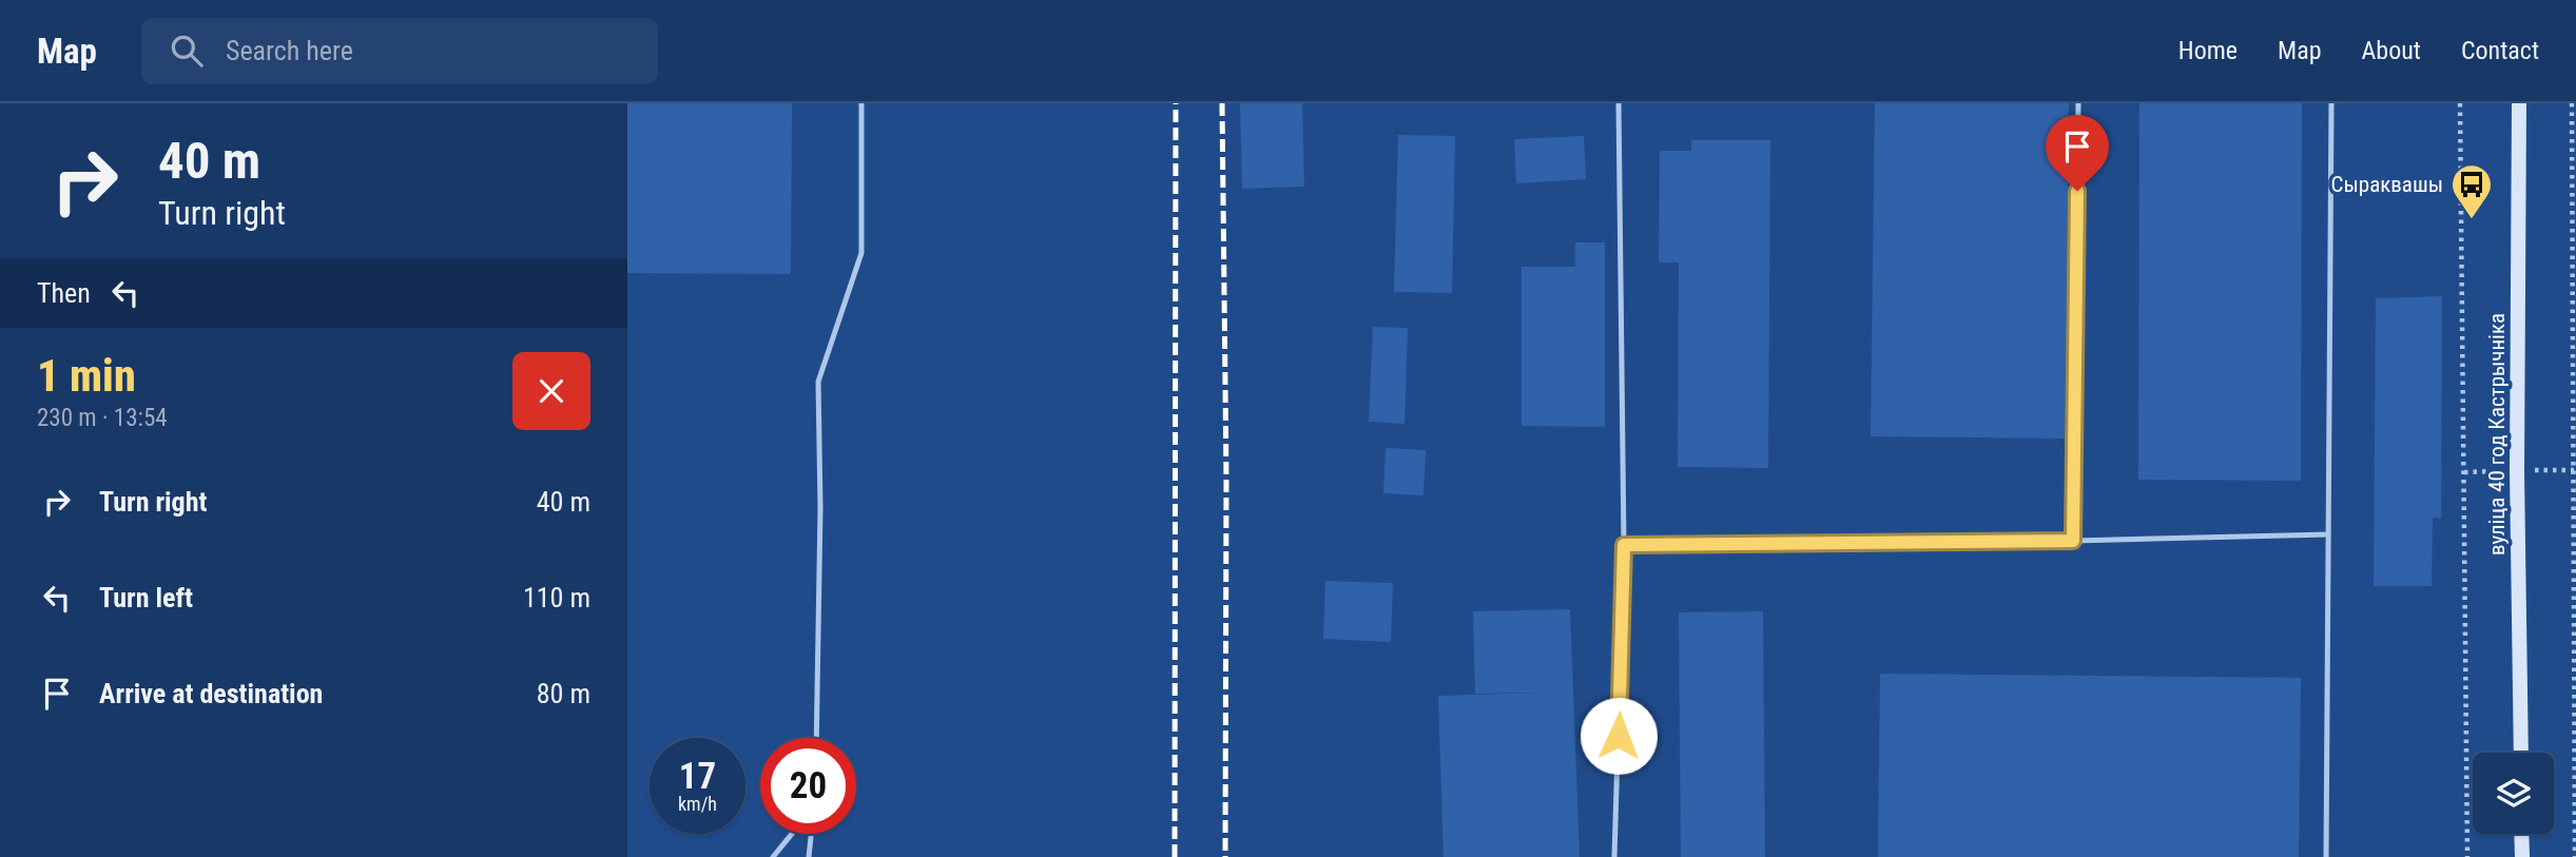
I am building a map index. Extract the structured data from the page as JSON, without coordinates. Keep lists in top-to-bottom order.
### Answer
{
  "streets": {
    "main road": ["вуліца 40 год Кастрычніка"]
  },
  "places": {
    "bus stop": ["Сыраквашы"]
  },
  "page": {
    "header": "Map",
    "search": "Search here",
    "nav": [
      "Home",
      "Map",
      "About",
      "Contact"
    ],
    "turn": ["40 m", "Turn right"],
    "then": "Then",
    "heading": ["1 min", "230 m · 13:54"],
    "list": [
      {
        "name": "Turn right",
        "value": "40 m"
      },
      {
        "name": "Turn left",
        "value": "110 m"
      },
      {
        "name": "Arrive at destination",
        "value": "80 m"
      }
    ],
    "speed": "17 km/h",
    "limit": "20"
  }
}
